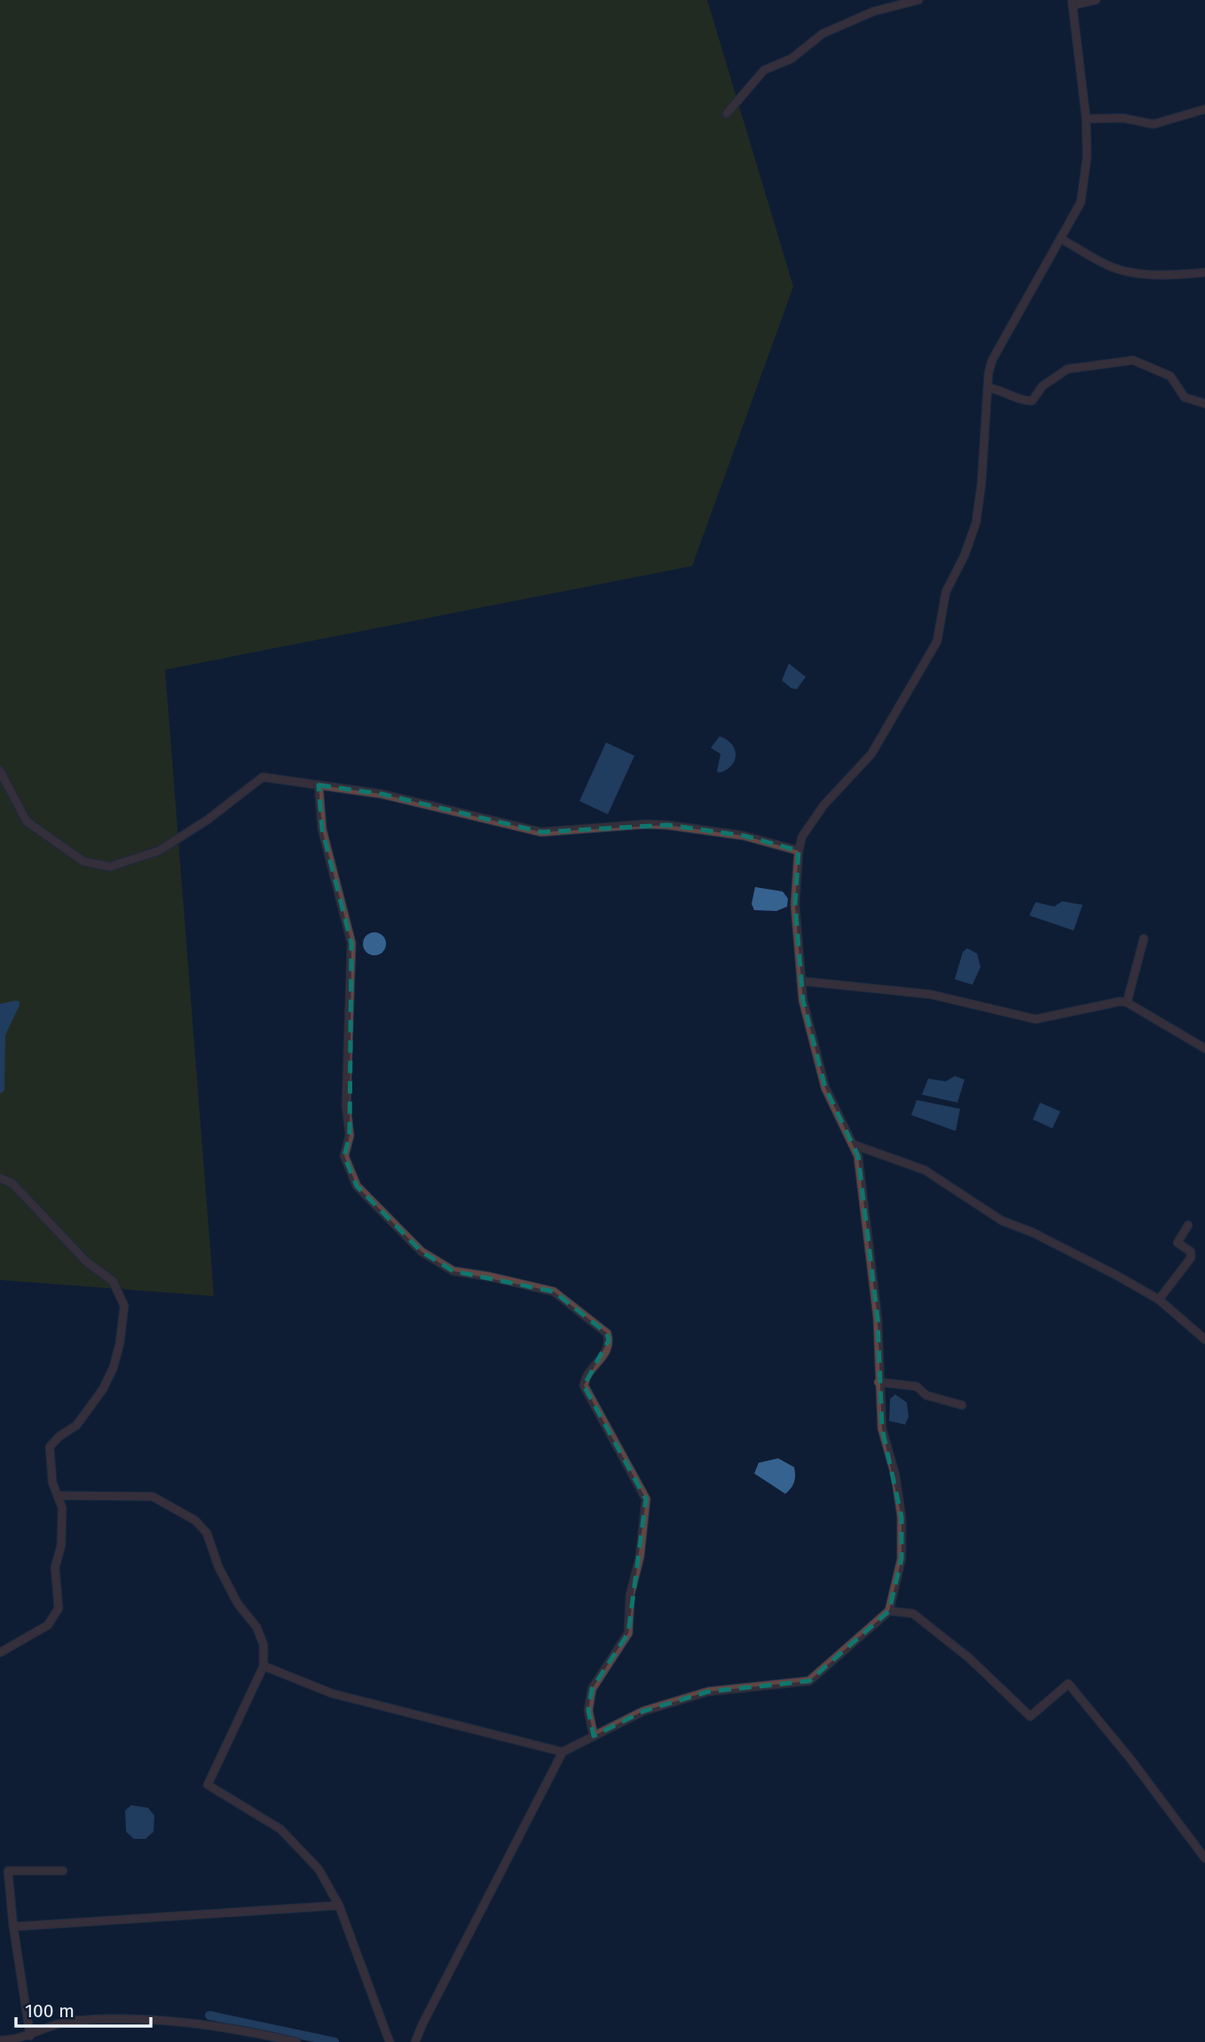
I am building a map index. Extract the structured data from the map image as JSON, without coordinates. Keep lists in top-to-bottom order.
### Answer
{
  "scale_bar": "100 m"
}
